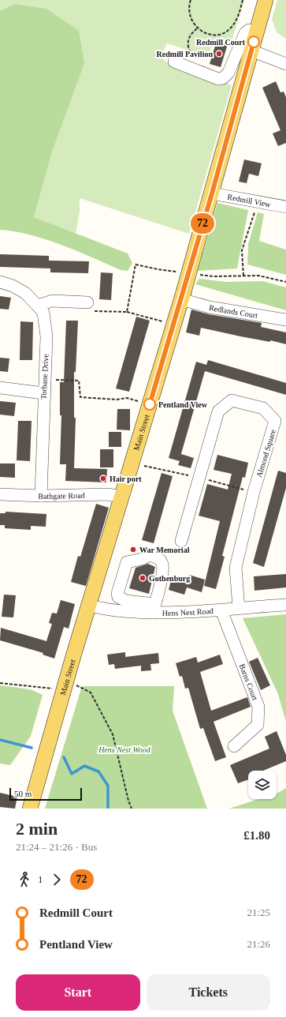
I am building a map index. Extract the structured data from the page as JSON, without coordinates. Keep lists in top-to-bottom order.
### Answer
{
  "streets": {
    "main road": ["Main Street"],
    "street": [
      "Redmill View",
      "Redlands Court",
      "Torbane Drive",
      "Almond Square",
      "Bathgate Road",
      "Hens Nest Road",
      "Barns Court"
    ]
  },
  "crossings": [
    ["Redmill View", "Main Street"],
    ["Redlands Court", "Main Street"],
    ["Torbane Drive", "Bathgate Road"],
    ["Main Street", "Bathgate Road"],
    ["Main Street", "Hens Nest Road"],
    ["Almond Square", "Hens Nest Road"],
    ["Hens Nest Road", "Barns Court"]
  ],
  "parks": ["Hens Nest Wood"],
  "places": [
    "Redmill Court",
    "Redmill Pavilion",
    "Pentland View",
    "Hair port",
    "War Memorial",
    "Gothenburg"
  ],
  "lines": ["bus line 72"],
  "scale_bar": "50 m",
  "page": {
    "on_map": "72",
    "scale": "50 m",
    "heading": ["2 min", "21:24 – 21:26 · Bus", "£1.80"],
    "legs": ["1", "72"],
    "list": [
      {
        "name": "Redmill Court",
        "value": "21:25"
      },
      {
        "name": "Pentland View",
        "value": "21:26"
      }
    ],
    "buttons": ["Start", "Tickets"]
  }
}
